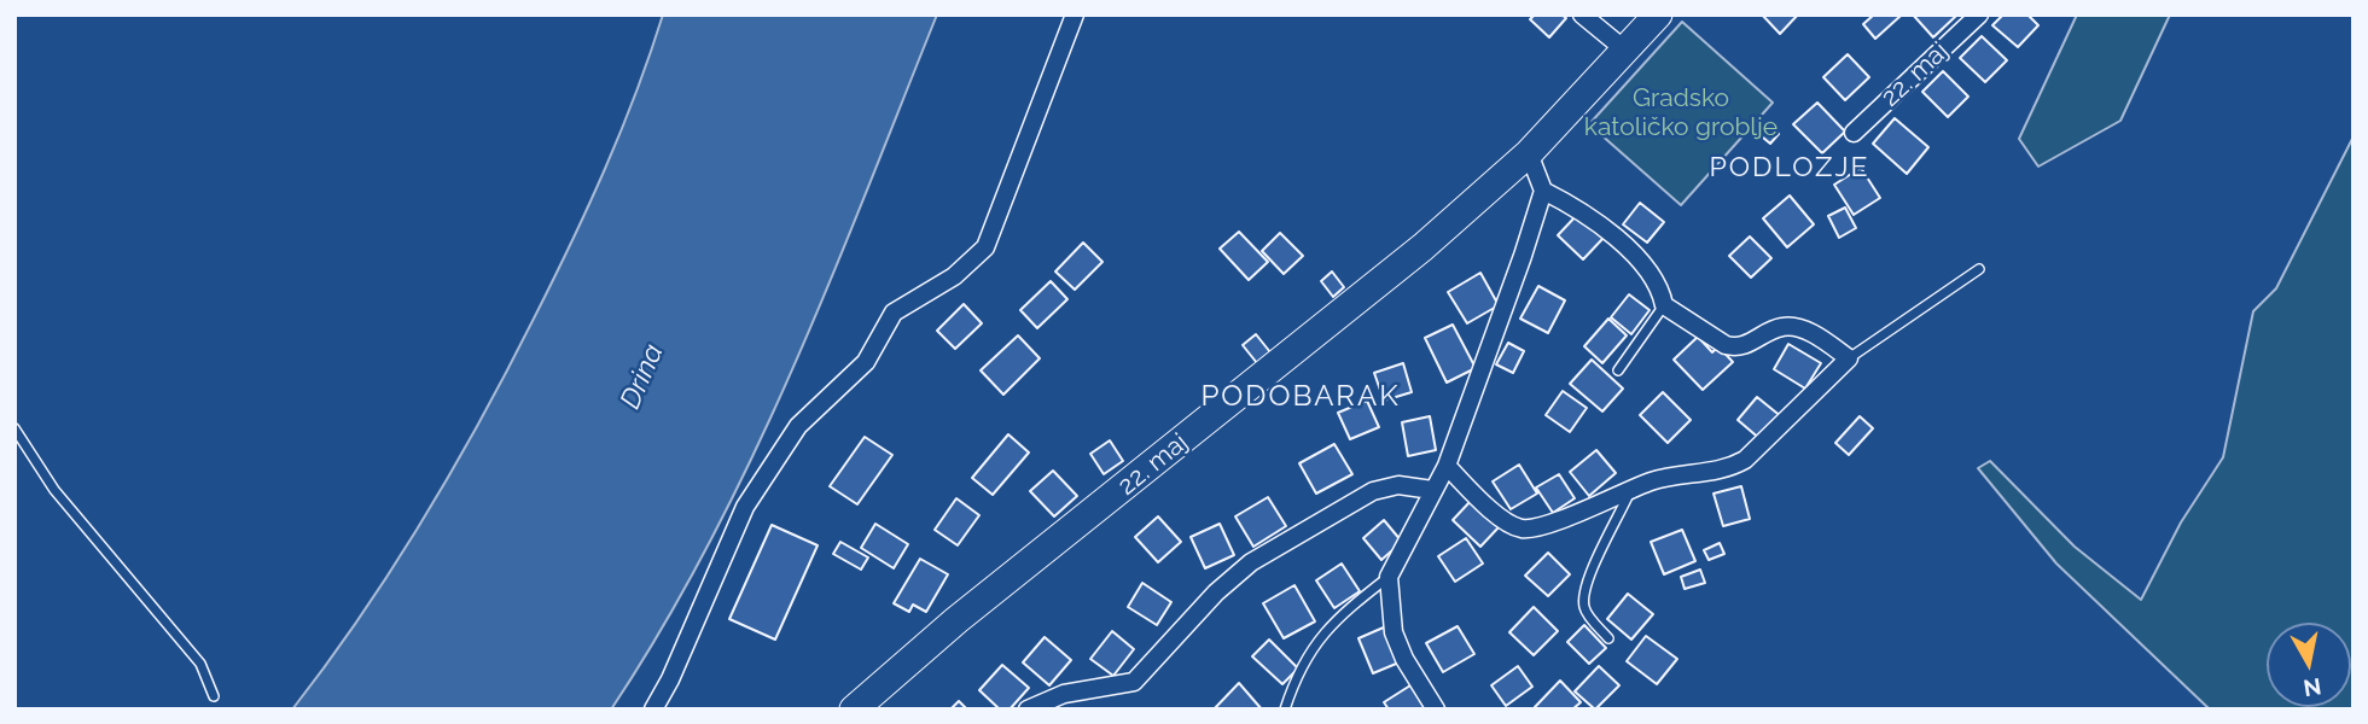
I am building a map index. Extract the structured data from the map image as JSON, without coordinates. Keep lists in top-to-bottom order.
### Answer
{
  "streets": {
    "main road": ["22. maj"]
  },
  "districts": ["PODLOZJE", "PODOBARAK"],
  "water": ["Drina"],
  "parks": ["Gradsko katoličko groblje"],
  "north": "bottom"
}
